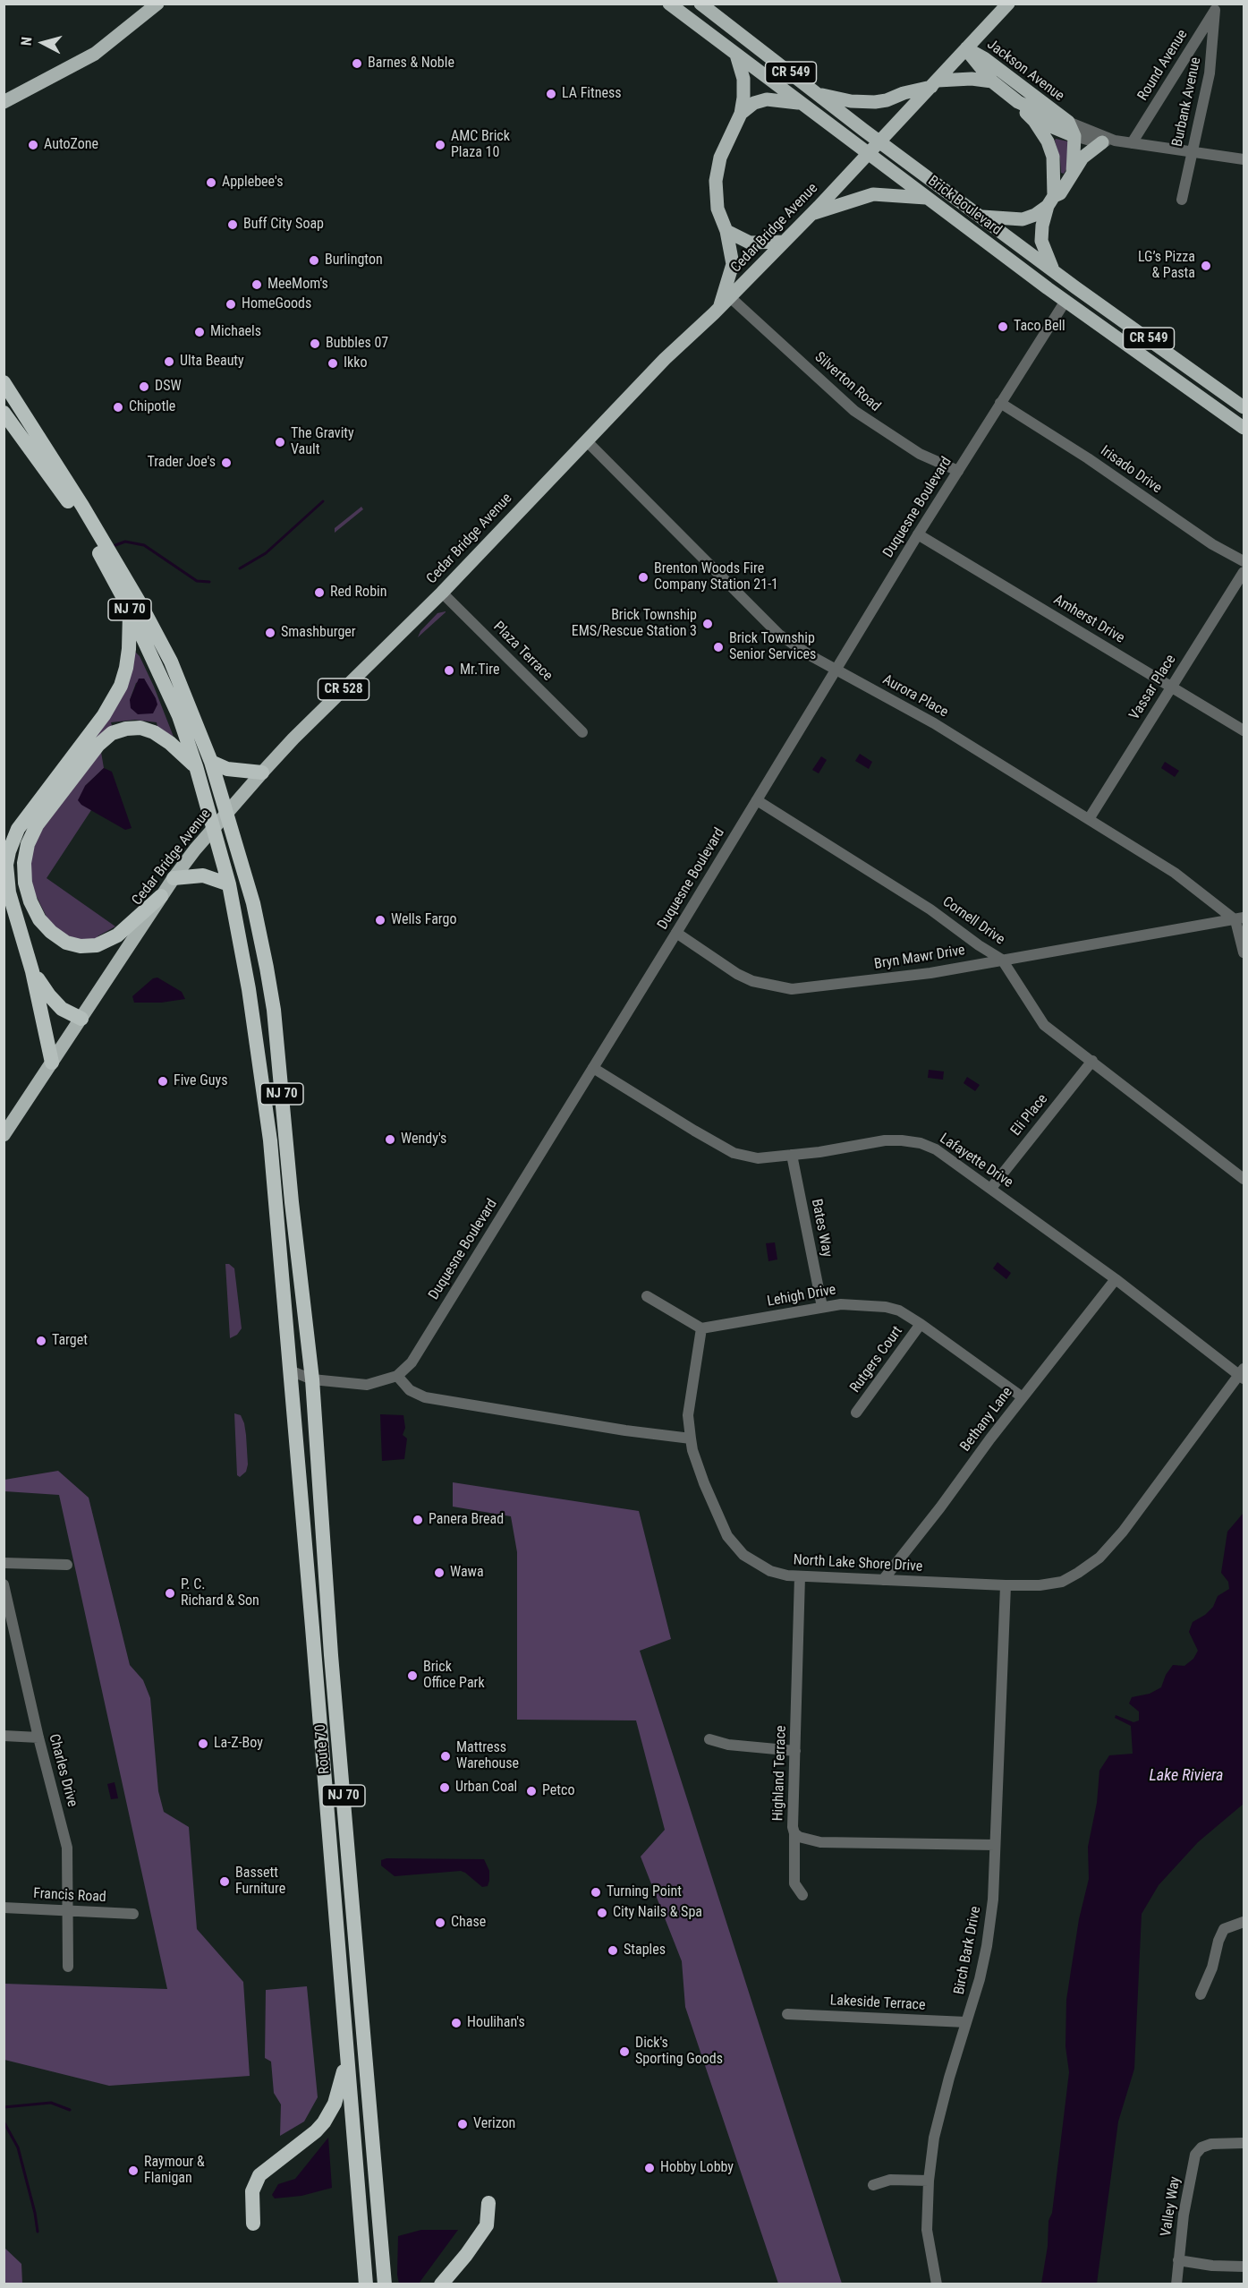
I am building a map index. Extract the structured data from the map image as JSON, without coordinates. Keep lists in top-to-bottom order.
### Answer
{
  "streets": {
    "highway": ["NJ 70", "Route 70"],
    "main road": [
      "Jackson Avenue",
      "CR 549",
      "Brick Boulevard",
      "Cedar Bridge Avenue",
      "CR 528"
    ],
    "street": [
      "Round Avenue",
      "Burbank Avenue",
      "Silverton Road",
      "Irisado Drive",
      "Duquesne Boulevard",
      "Amherst Drive",
      "Plaza Terrace",
      "Vassar Place",
      "Aurora Place",
      "Cornell Drive",
      "Bryn Mawr Drive",
      "Eli Place",
      "Lafayette Drive",
      "Bates Way",
      "Lehigh Drive",
      "Rutgers Court",
      "Bethany Lane",
      "North Lake Shore Drive",
      "Charles Drive",
      "Highland Terrace",
      "Francis Road",
      "Birch Bark Drive",
      "Lakeside Terrace",
      "Valley Way"
    ]
  },
  "crossings": [
    ["Round Avenue", "Jackson Avenue"],
    ["Round Avenue", "Burbank Avenue"],
    ["Jackson Avenue", "Burbank Avenue"],
    ["Jackson Avenue", "Brick Boulevard"],
    ["Jackson Avenue", "Cedar Bridge Avenue"],
    ["Brick Boulevard", "Cedar Bridge Avenue"],
    ["Brick Boulevard", "Duquesne Boulevard"],
    ["Cedar Bridge Avenue", "Silverton Road"],
    ["Cedar Bridge Avenue", "NJ 70"],
    ["Cedar Bridge Avenue", "Plaza Terrace"],
    ["Cedar Bridge Avenue", "Aurora Place"],
    ["Silverton Road", "Duquesne Boulevard"],
    ["Irisado Drive", "Duquesne Boulevard"],
    ["Duquesne Boulevard", "Amherst Drive"],
    ["Duquesne Boulevard", "Aurora Place"],
    ["Duquesne Boulevard", "Cornell Drive"],
    ["Duquesne Boulevard", "Bryn Mawr Drive"],
    ["Duquesne Boulevard", "Lafayette Drive"],
    ["NJ 70", "Route 70"],
    ["Amherst Drive", "Vassar Place"],
    ["Vassar Place", "Aurora Place"],
    ["Aurora Place", "Bryn Mawr Drive"],
    ["Cornell Drive", "Bryn Mawr Drive"],
    ["Cornell Drive", "Eli Place"],
    ["Eli Place", "Lafayette Drive"],
    ["Lafayette Drive", "Bates Way"],
    ["Lafayette Drive", "Bethany Lane"],
    ["Lafayette Drive", "North Lake Shore Drive"],
    ["Bates Way", "Lehigh Drive"],
    ["Lehigh Drive", "Rutgers Court"],
    ["Lehigh Drive", "Bethany Lane"],
    ["Bethany Lane", "North Lake Shore Drive"],
    ["North Lake Shore Drive", "Highland Terrace"],
    ["North Lake Shore Drive", "Birch Bark Drive"],
    ["Charles Drive", "Francis Road"],
    ["Highland Terrace", "Birch Bark Drive"],
    ["Birch Bark Drive", "Lakeside Terrace"]
  ],
  "water": ["Lake Riviera"],
  "places": [
    "Barnes & Noble",
    "LA Fitness",
    "AutoZone",
    "AMC Brick Plaza 10",
    "Applebee's",
    "Buff City Soap",
    "Burlington",
    "LG’s Pizza & Pasta",
    "MeeMom's",
    "HomeGoods",
    "Taco Bell",
    "Michaels",
    "Bubbles 07",
    "Ulta Beauty",
    "Ikko",
    "DSW",
    "Chipotle",
    "The Gravity Vault",
    "Trader Joe's",
    "Brenton Woods Fire Company Station 21-1",
    "Red Robin",
    "Brick Township EMS/Rescue Station 3",
    "Smashburger",
    "Brick Township Senior Services",
    "Mr.Tire",
    "Wells Fargo",
    "Five Guys",
    "Wendy's",
    "Target",
    "Panera Bread",
    "Wawa",
    "P. C. Richard & Son",
    "Brick Office Park",
    "La-Z-Boy",
    "Mattress Warehouse",
    "Urban Coal",
    "Petco",
    "Bassett Furniture",
    "Turning Point",
    "City Nails & Spa",
    "Chase",
    "Staples",
    "Houlihan's",
    "Dick's Sporting Goods",
    "Verizon",
    "Hobby Lobby",
    "Raymour & Flanigan"
  ],
  "north": "left"
}
